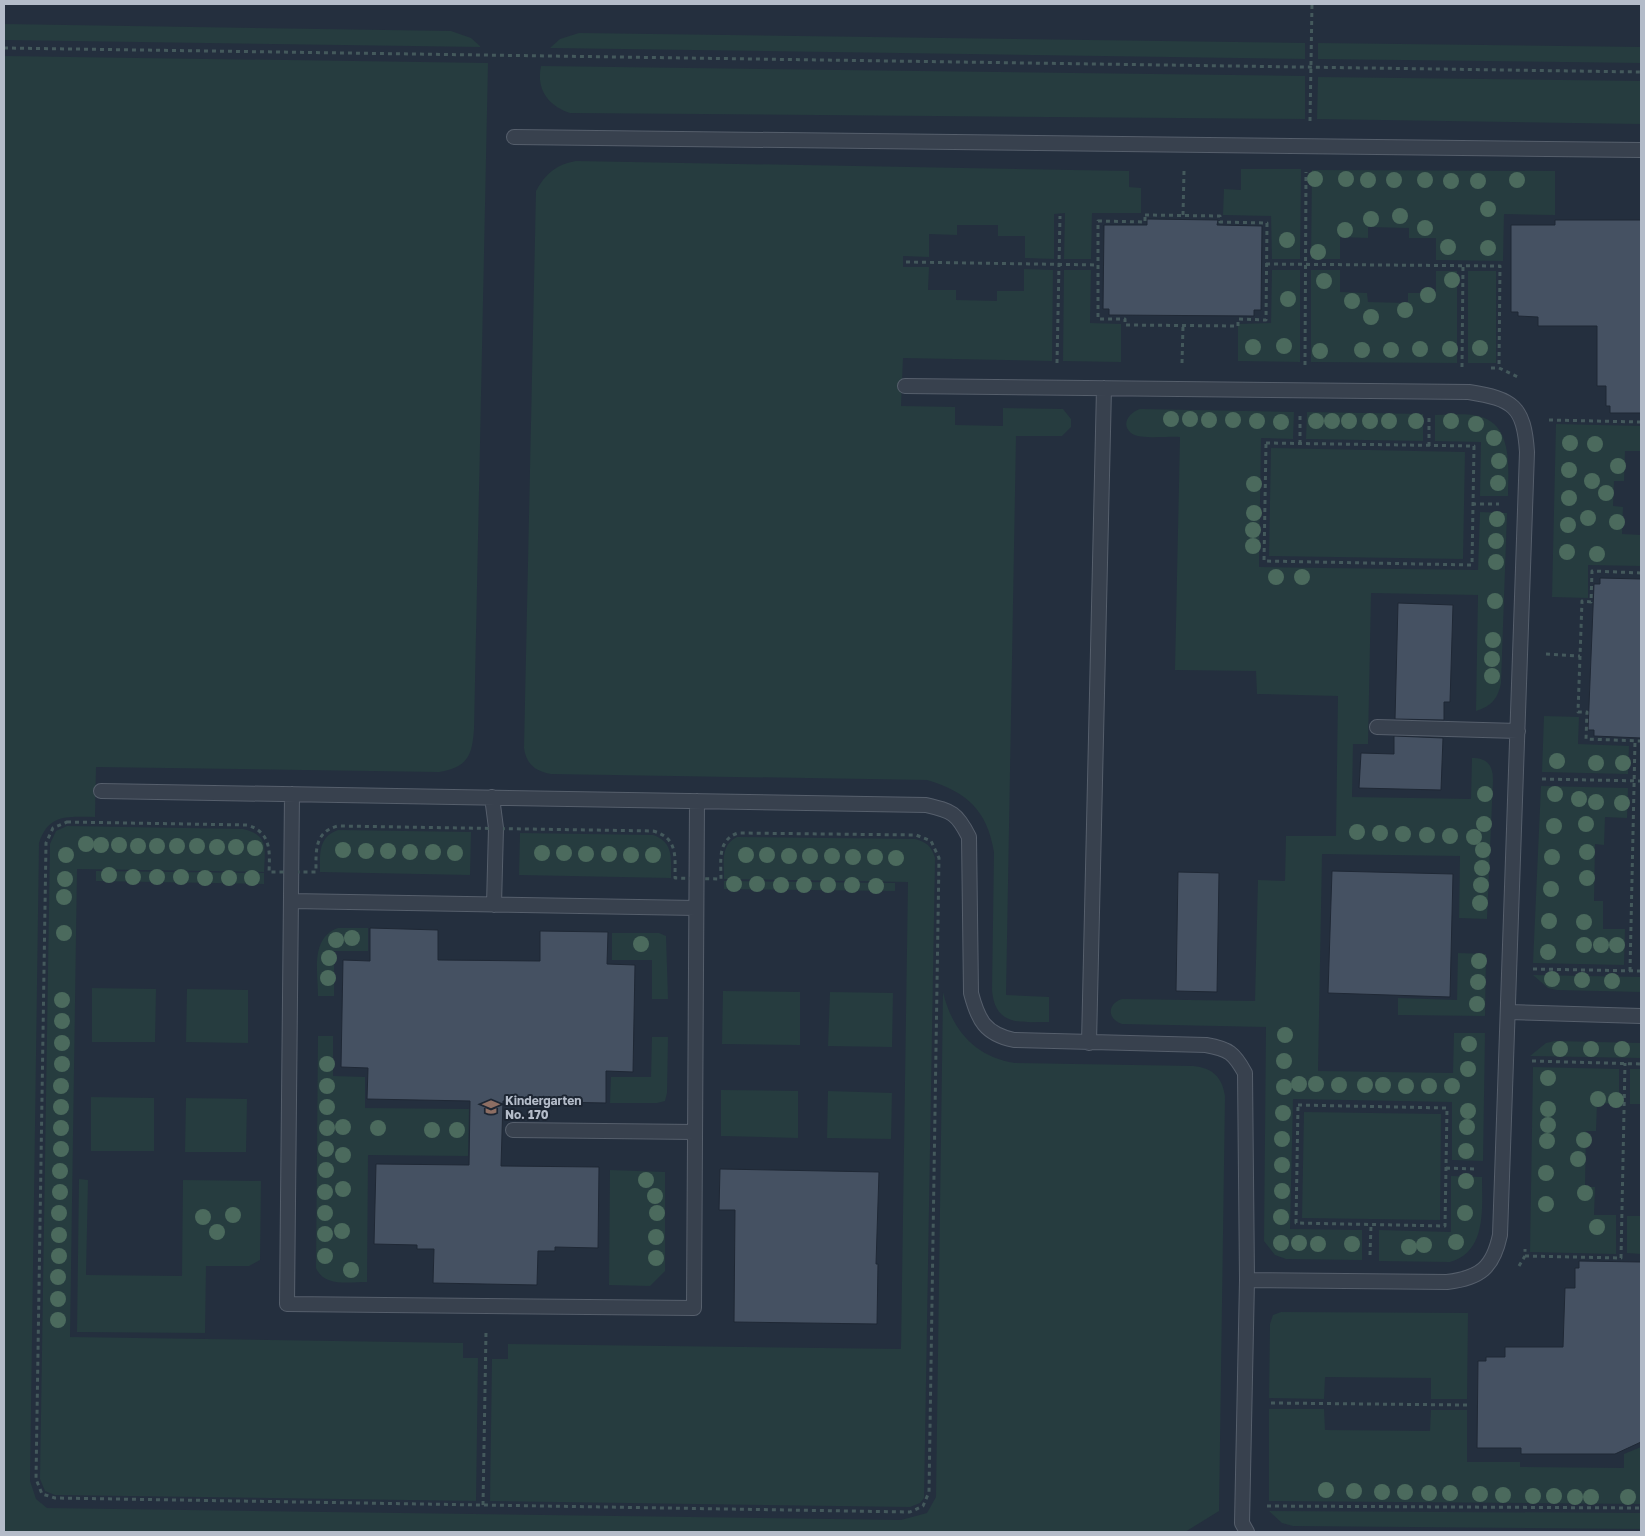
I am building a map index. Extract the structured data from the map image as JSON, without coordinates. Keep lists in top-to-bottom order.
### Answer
{
  "places": {
    "school or university": ["Kindergarten No. 170"]
  }
}
